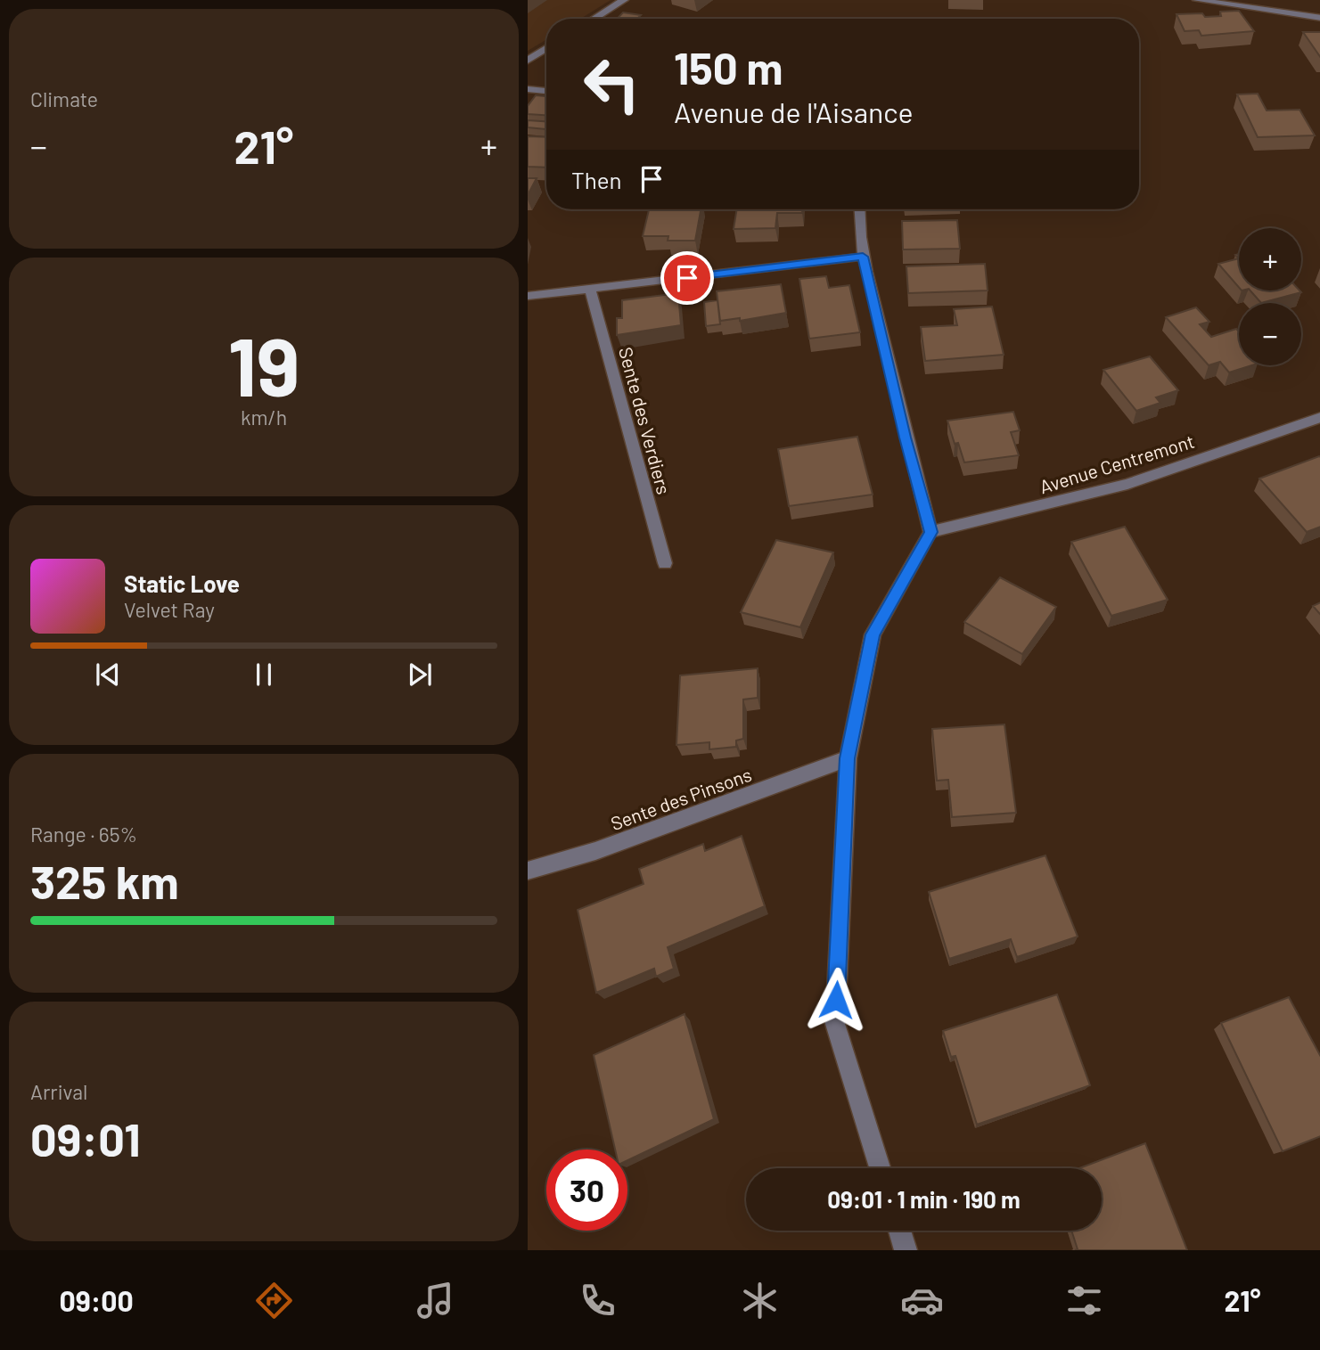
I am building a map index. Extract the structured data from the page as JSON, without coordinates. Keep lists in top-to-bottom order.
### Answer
{
  "streets": {
    "street": ["Sente des Verdiers", "Avenue Centremont", "Sente des Pinsons"]
  },
  "page": {
    "tile": [
      "Climate",
      ["19", "km/h"],
      ["Range · 65%", "325 km"],
      ["Arrival", "09:01"]
    ],
    "turn": ["150 m", "Avenue de l'Aisance"],
    "heat": ["−", "21°", "+"],
    "then": "Then",
    "map_buttons": ["+", "−"],
    "song": ["Static Love", "Velvet Ray"],
    "limit": "30",
    "trip": "09:01 · 1 min · 190 m",
    "tabs": ["09:00", "21°"]
  }
}
